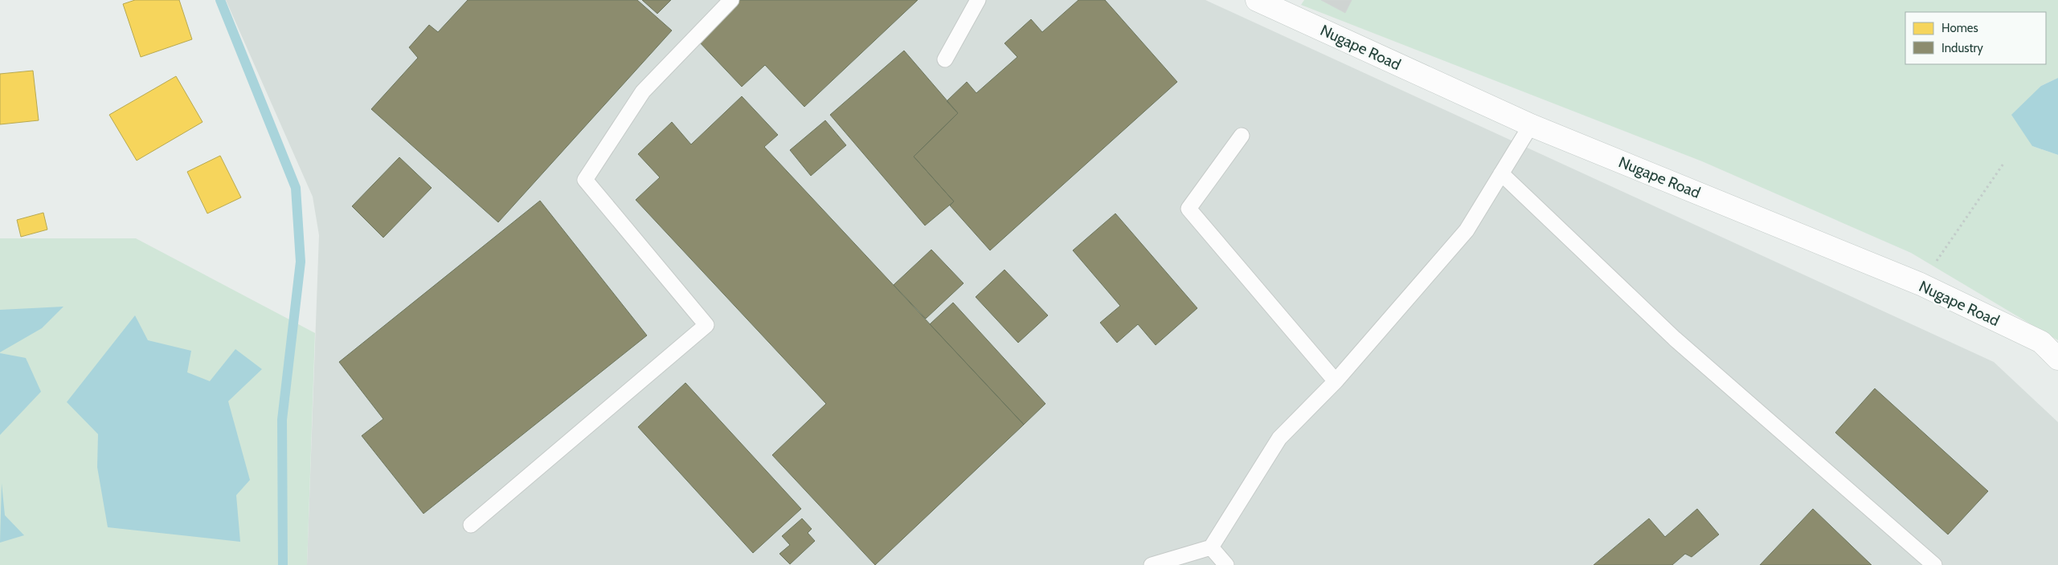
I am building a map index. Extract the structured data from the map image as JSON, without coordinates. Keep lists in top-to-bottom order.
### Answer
{
  "streets": {
    "main road": ["Nugape Road"]
  },
  "legend": ["Homes", "Industry"]
}
